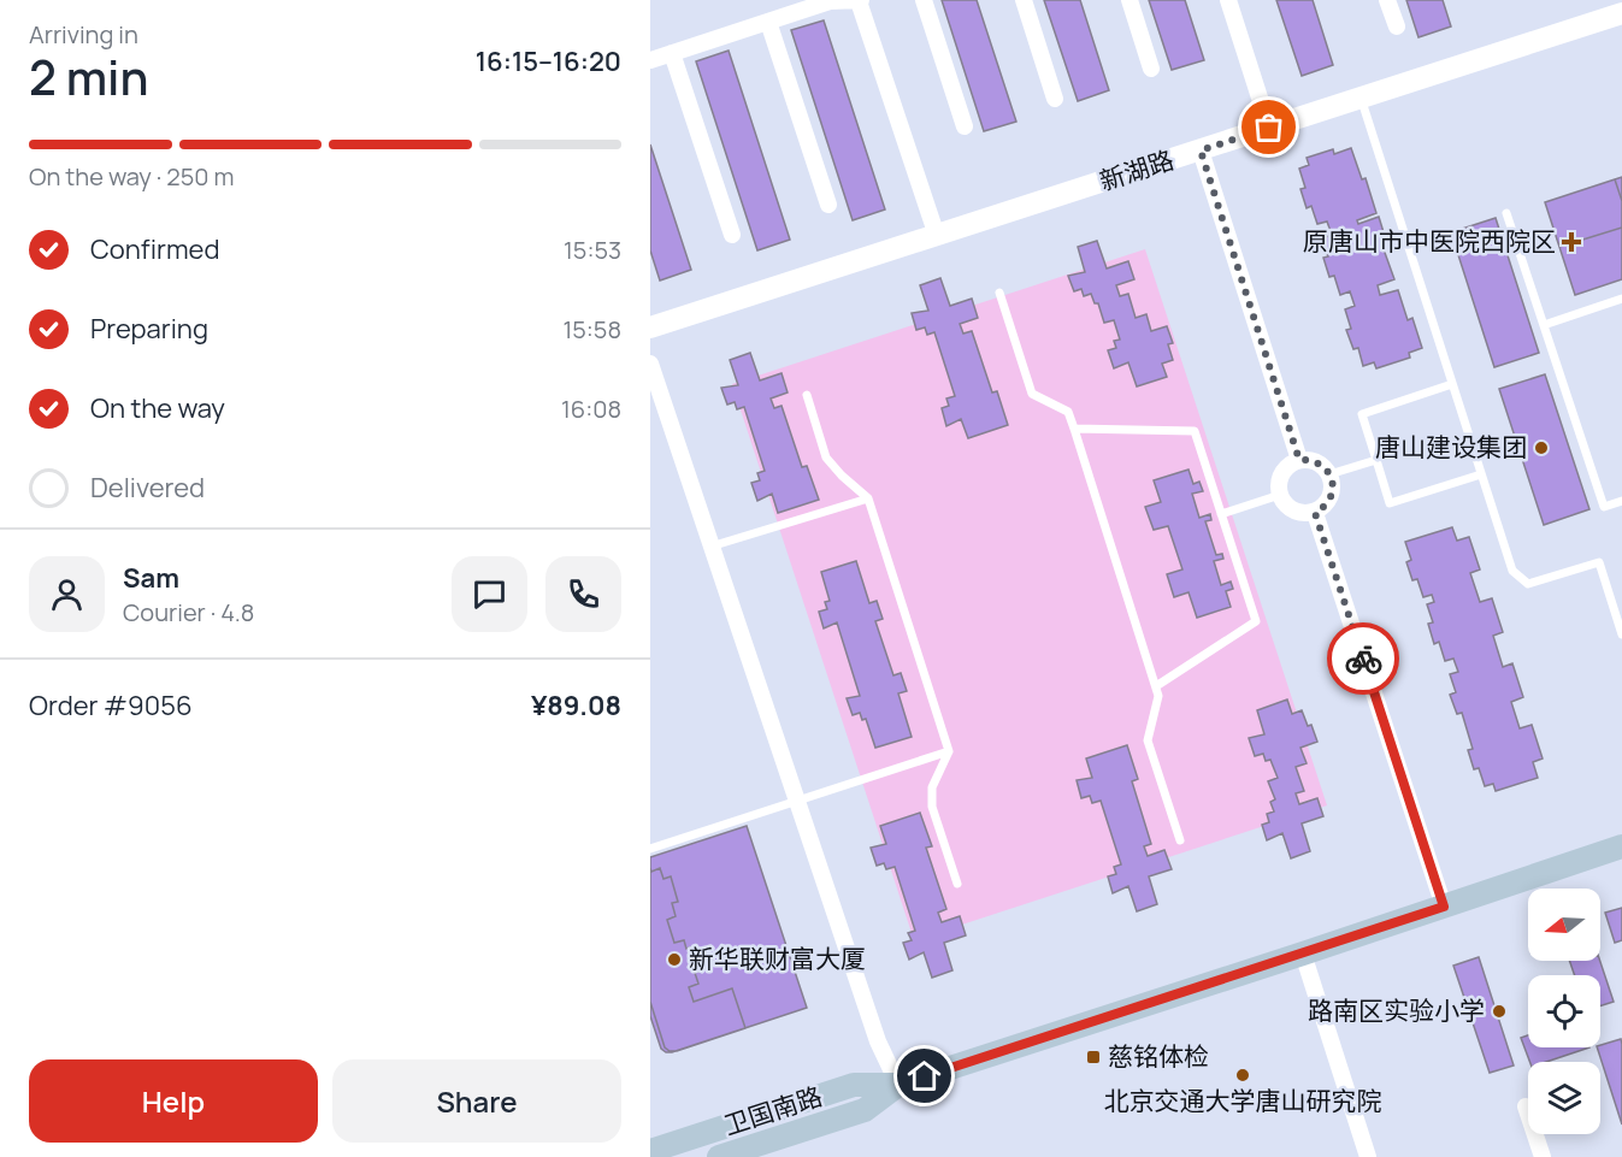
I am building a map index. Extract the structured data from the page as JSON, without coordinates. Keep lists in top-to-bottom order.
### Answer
{
  "streets": {
    "main road": ["卫国南路"],
    "street": ["新湖路"]
  },
  "places": {
    "health": ["原唐山市中医院西院区"],
    "other": [
      "唐山建设集团",
      "新华联财富大厦",
      "路南区实验小学",
      "北京交通大学唐山研究院"
    ],
    "transit": ["慈铭体检"]
  },
  "north": "left",
  "page": {
    "heading": ["2 min", "Arriving in", "16:15–16:20"],
    "panel": [
      "Sam",
      "Courier · 4.8",
      "Order #9056",
      "¥89.08"
    ],
    "bar": "On the way · 250 m",
    "list": [
      ["Confirmed", "15:53"],
      ["Preparing", "15:58"],
      ["On the way", "16:08"],
      "Delivered"
    ],
    "buttons": ["Help", "Share"]
  }
}
